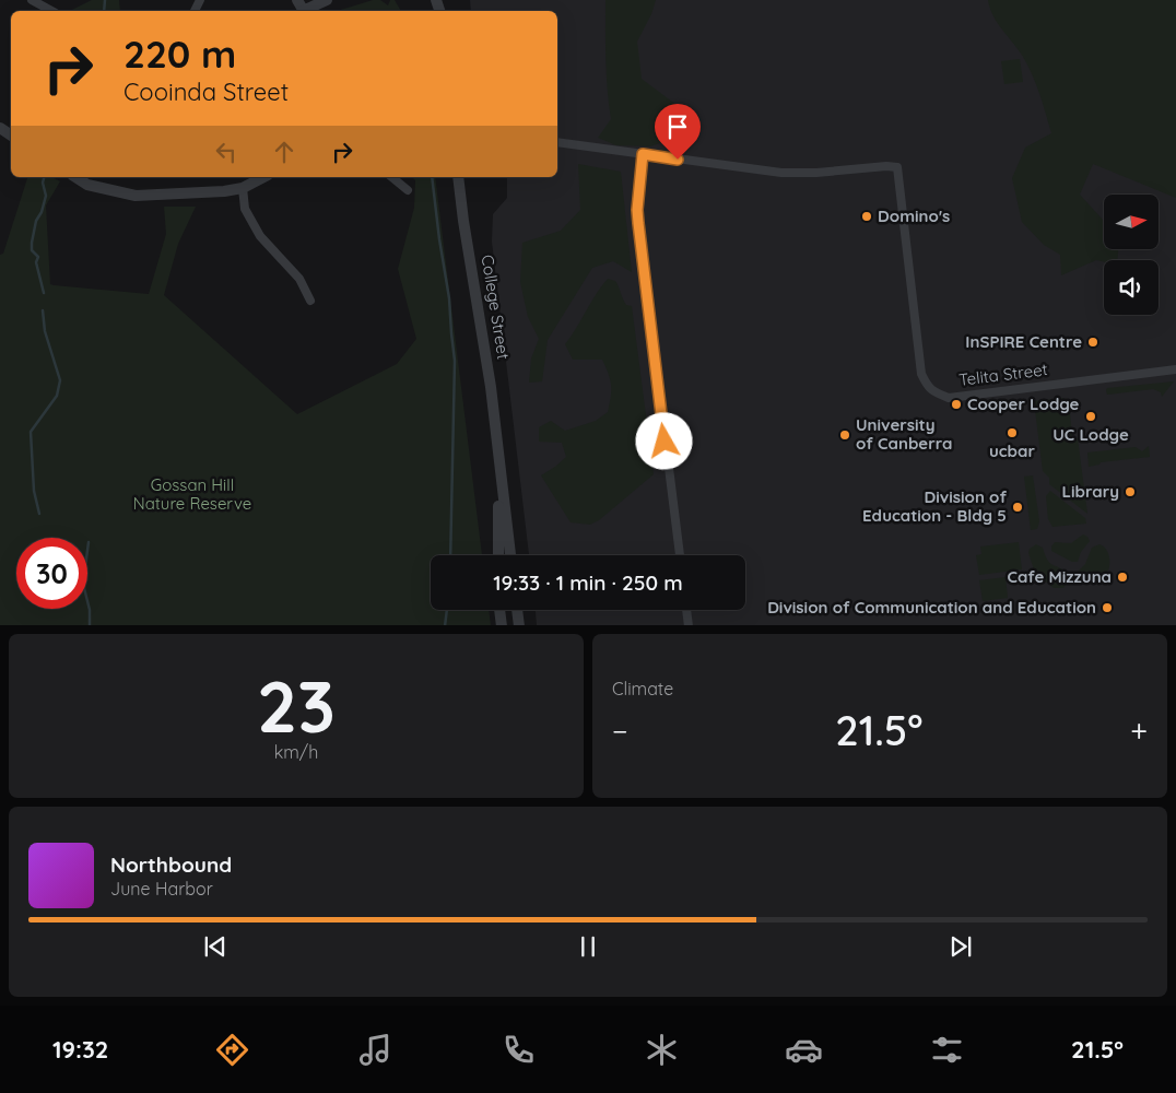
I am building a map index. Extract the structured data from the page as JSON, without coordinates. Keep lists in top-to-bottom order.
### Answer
{
  "streets": {
    "street": ["College Street", "Telita Street"]
  },
  "parks": ["Gossan Hill Nature Reserve"],
  "places": [
    "Domino's",
    "InSPIRE Centre",
    "Cooper Lodge",
    "UC Lodge",
    "ucbar",
    "University of Canberra",
    "Library",
    "Division of Education - Bldg 5",
    "Cafe Mizzuna",
    "Division of Communication and Education"
  ],
  "north": "right",
  "page": {
    "turn": ["220 m", "Cooinda Street"],
    "limit": "30",
    "trip": "19:33 · 1 min · 250 m",
    "tile": [
      ["23", "km/h"],
      "Climate"
    ],
    "heat": ["−", "21.5°", "+"],
    "song": ["Northbound", "June Harbor"],
    "tabs": ["19:32", "21.5°"]
  }
}
